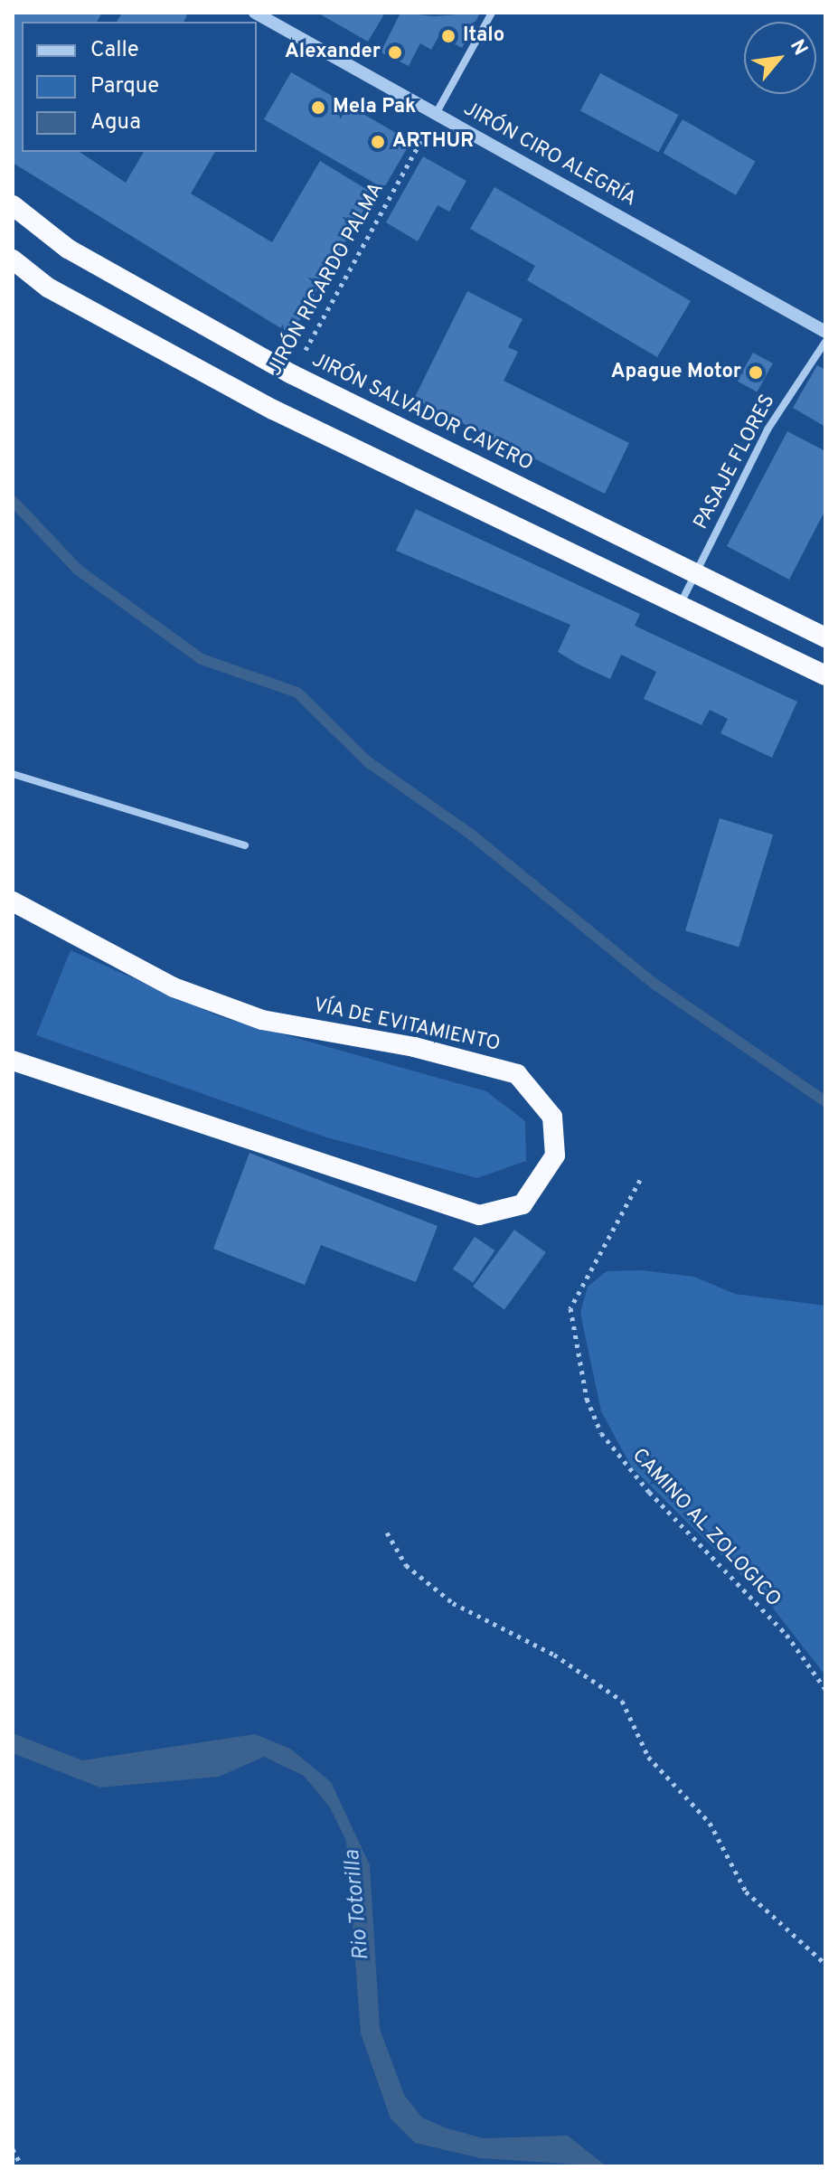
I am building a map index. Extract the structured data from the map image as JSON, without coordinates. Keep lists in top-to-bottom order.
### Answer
{
  "streets": {
    "highway": ["JIRÓN SALVADOR CAVERO", "VÍA DE EVITAMIENTO"],
    "street": ["JIRÓN CIRO ALEGRÍA", "PASAJE FLORES"],
    "path": ["JIRÓN RICARDO PALMA", "CAMINO AL ZOLOGICO"]
  },
  "crossings": [
    ["JIRÓN CIRO ALEGRÍA", "JIRÓN RICARDO PALMA"],
    ["JIRÓN RICARDO PALMA", "JIRÓN SALVADOR CAVERO"],
    ["JIRÓN SALVADOR CAVERO", "PASAJE FLORES"]
  ],
  "water": ["Rio Totorilla"],
  "places": [
    "Italo",
    "Alexander",
    "Mela Pak",
    "ARTHUR",
    "Apague Motor"
  ],
  "legend": ["Calle", "Parque", "Agua"],
  "north": "top right"
}
